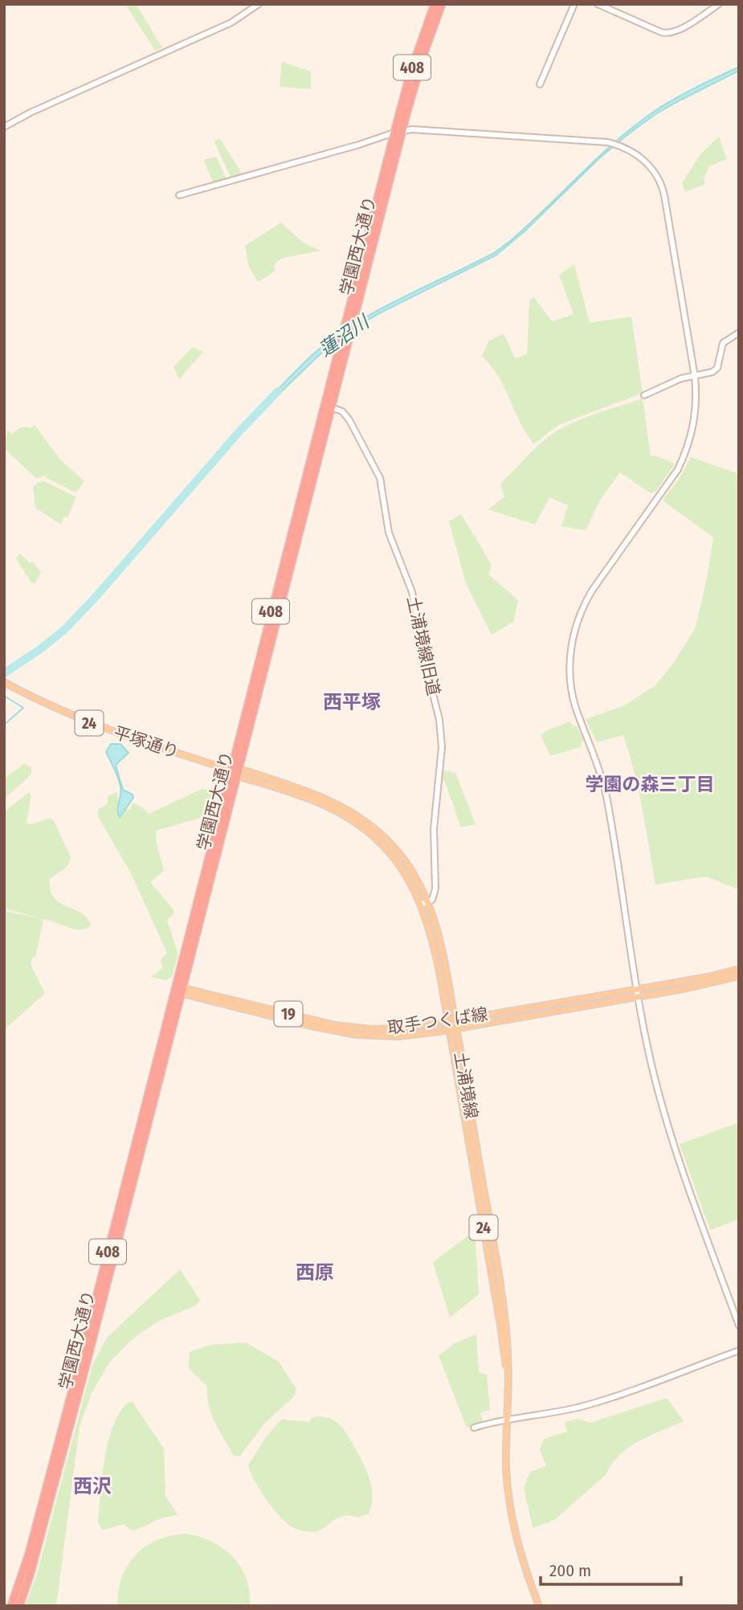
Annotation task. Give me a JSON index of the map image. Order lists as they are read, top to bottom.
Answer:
{
  "streets": {
    "highway": ["408", "学園西大通り"],
    "main road": [
      "24",
      "平塚通り",
      "19",
      "取手つくば線",
      "土浦境線"
    ],
    "street": ["土浦境線旧道"]
  },
  "crossings": [
    ["学園西大通り", "土浦境線旧道"],
    ["学園西大通り", "平塚通り"],
    ["学園西大通り", "取手つくば線"],
    ["学園西大通り", "土浦境線"],
    ["土浦境線旧道", "土浦境線"],
    ["24", "土浦境線"],
    ["平塚通り", "土浦境線"],
    ["取手つくば線", "土浦境線"]
  ],
  "districts": [
    "西平塚",
    "学園の森三丁目",
    "西原",
    "西沢"
  ],
  "water": ["蓮沼川"],
  "scale_bar": "200 m"
}
